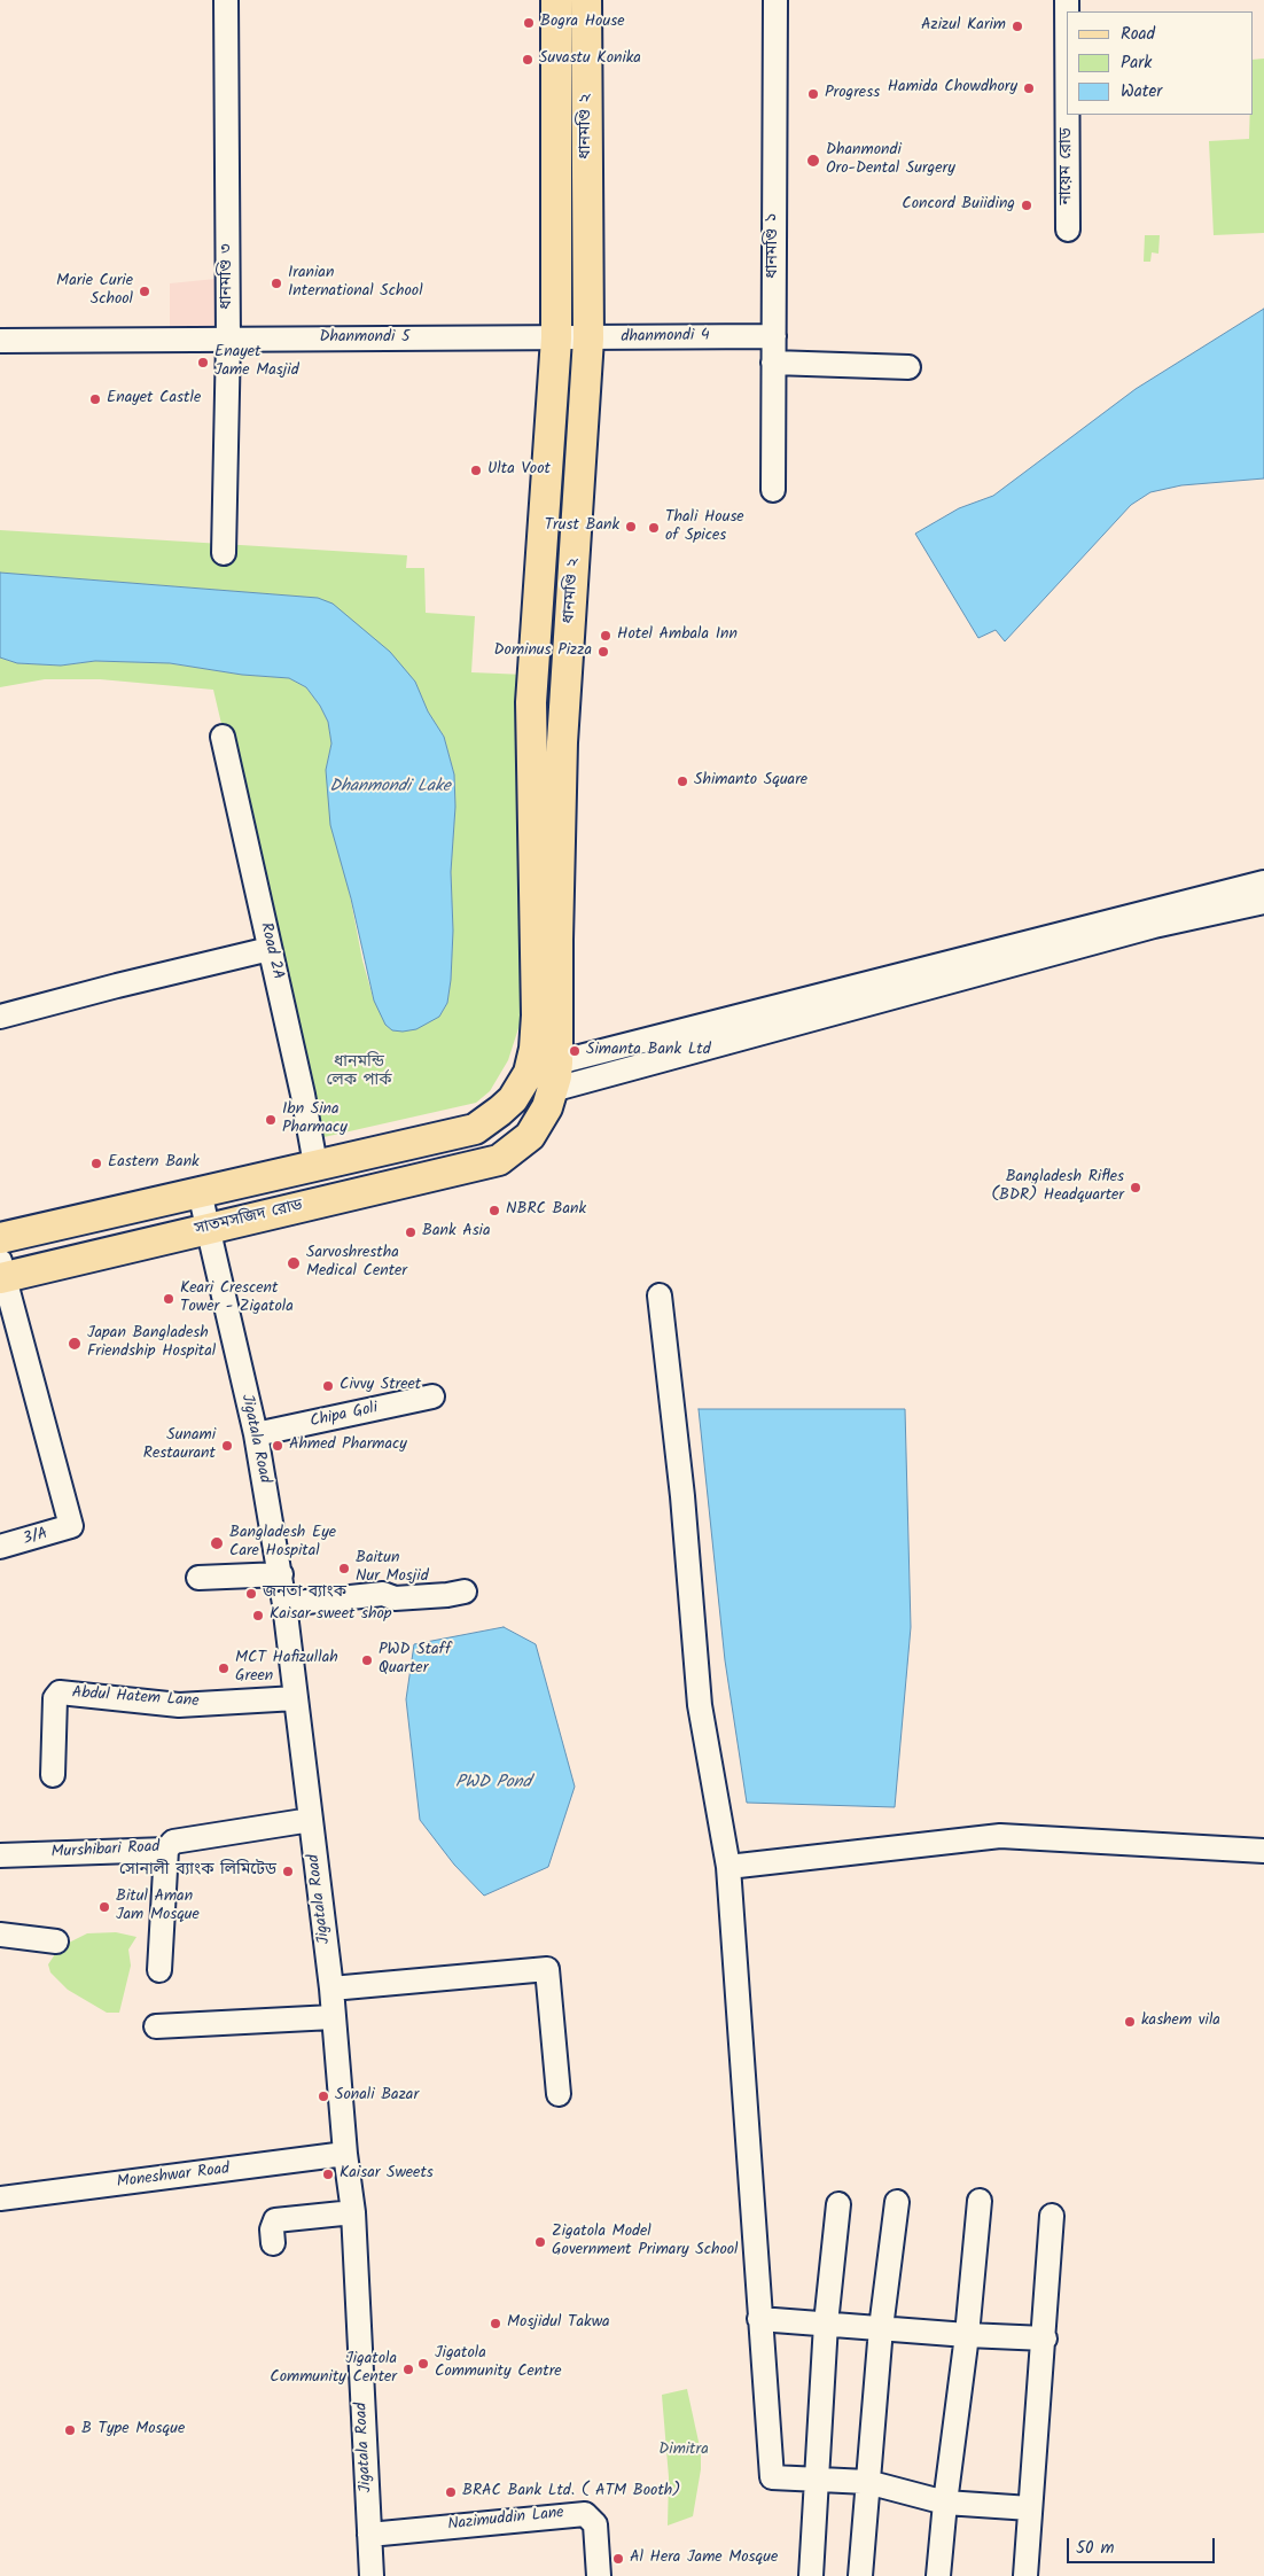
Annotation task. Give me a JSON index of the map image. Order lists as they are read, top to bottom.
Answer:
{
  "streets": {
    "main road": ["ধানমণ্ডি ২", "সাতমসজিদ রোড"],
    "street": [
      "নায়েম রোড",
      "ধানমণ্ডি ১",
      "ধানমণ্ডি ৩",
      "dhanmondi 4",
      "Dhanmondi 5",
      "Road 2A",
      "Chipa Goli",
      "Jigatala Road",
      "3/A",
      "Abdul Hatem Lane",
      "Murshibari Road",
      "Moneshwar Road",
      "Nazimuddin Lane"
    ]
  },
  "crossings": [
    ["ধানমণ্ডি ২", "dhanmondi 4"],
    ["ধানমণ্ডি ২", "Dhanmondi 5"],
    ["ধানমণ্ডি ২", "Road 2A"],
    ["ধানমণ্ডি ২", "সাতমসজিদ রোড"],
    ["ধানমণ্ডি ১", "dhanmondi 4"],
    ["ধানমণ্ডি ৩", "Dhanmondi 5"],
    ["dhanmondi 4", "Dhanmondi 5"],
    ["সাতমসজিদ রোড", "Jigatala Road"],
    ["সাতমসজিদ রোড", "3/A"],
    ["Chipa Goli", "Jigatala Road"],
    ["Jigatala Road", "Abdul Hatem Lane"],
    ["Jigatala Road", "Murshibari Road"],
    ["Jigatala Road", "Moneshwar Road"],
    ["Jigatala Road", "Nazimuddin Lane"]
  ],
  "water": ["Dhanmondi Lake", "PWD Pond"],
  "parks": ["ধানমন্ডি লেক পার্ক", "Dimitra"],
  "places": [
    "Bogra House",
    "Azizul Karim",
    "Suvastu Konika",
    "Hamida Chowdhory",
    "Progress",
    "Dhanmondi Oro-Dental Surgery",
    "Concord Buiiding",
    "Iranian International School",
    "Marie Curie School",
    "Enayet Jame Masjid",
    "Enayet Castle",
    "Ulta Voot",
    "Trust Bank",
    "Thali House of Spices",
    "Hotel Ambala Inn",
    "Dominus Pizza",
    "Shimanto Square",
    "Simanta Bank Ltd",
    "Ibn Sina Pharmacy",
    "Eastern Bank",
    "Bangladesh Rifles (BDR) Headquarter",
    "NBRC Bank",
    "Bank Asia",
    "Sarvoshrestha Medical Center",
    "Keari Crescent Tower - Zigatola",
    "Japan Bangladesh Friendship Hospital",
    "Civvy Street",
    "Sunami Restaurant",
    "Ahmed Pharmacy",
    "Bangladesh Eye Care Hospital",
    "Baitun Nur Mosjid",
    "জনতা ব্যাংক",
    "Kaisar sweet shop",
    "PWD Staff Quarter",
    "MCT Hafizullah Green",
    "সোনালী ব্যাংক লিমিটেড",
    "Bitul Aman Jam Mosque",
    "kashem vila",
    "Sonali Bazar",
    "Kaisar Sweets",
    "Zigatola Model Government Primary School",
    "Mosjidul Takwa",
    "Jigatola Community Centre",
    "Jigatola Community Center",
    "B Type Mosque",
    "BRAC Bank Ltd. ( ATM Booth)",
    "Al Hera Jame Mosque"
  ],
  "legend": ["Road", "Park", "Water"],
  "scale_bar": "50 m"
}
